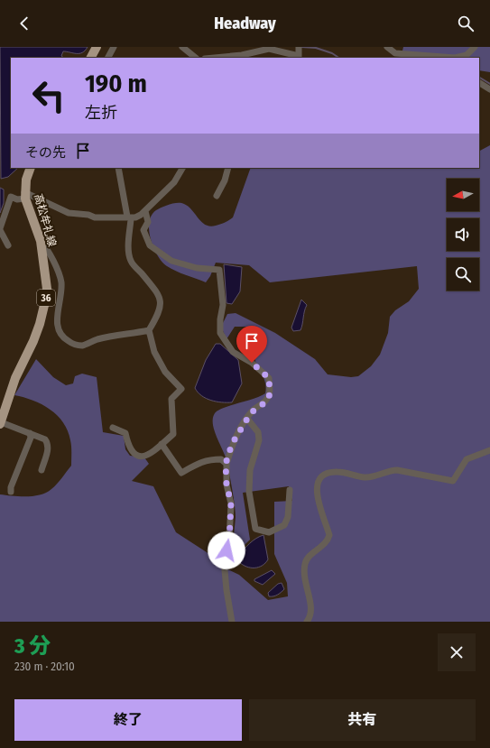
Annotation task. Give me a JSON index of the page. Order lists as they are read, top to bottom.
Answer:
{
  "streets": {
    "main road": ["高松牟礼線", "36"]
  },
  "north": "left",
  "page": {
    "header": "Headway",
    "turn": ["190 m", "左折"],
    "then": "その先",
    "heading": ["3 分", "230 m · 20:10"],
    "buttons": ["終了", "共有"]
  }
}
